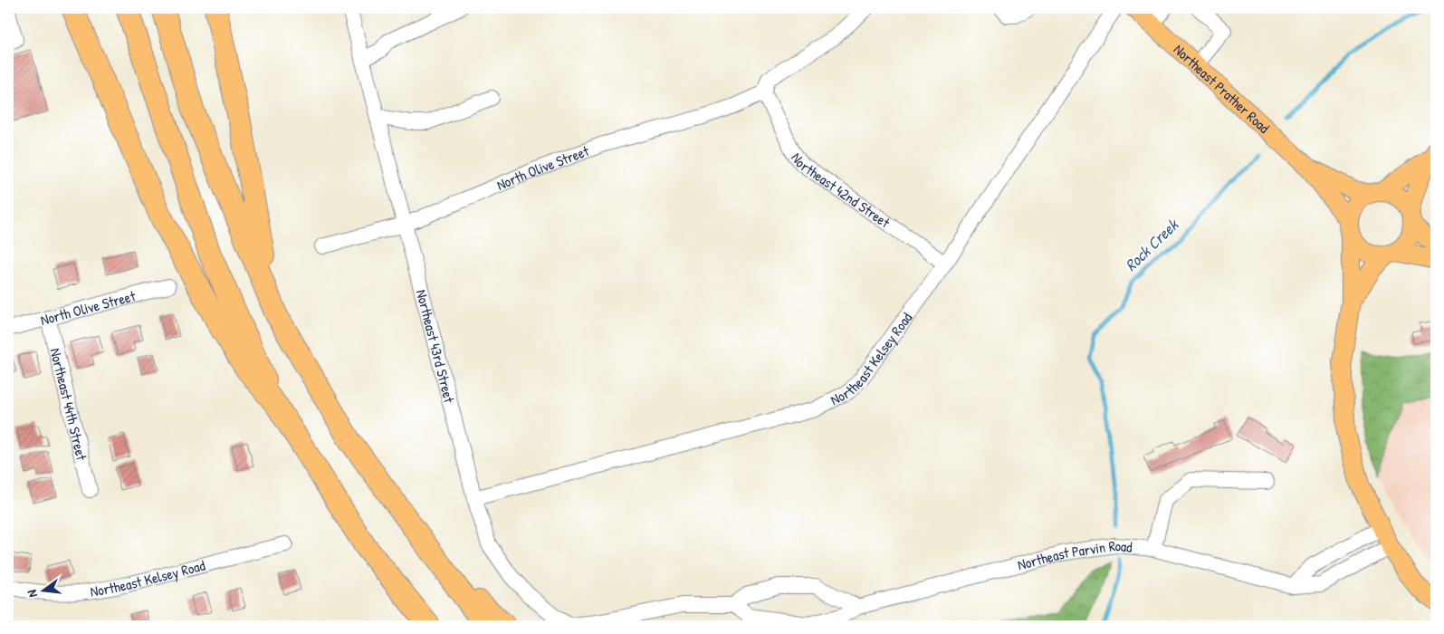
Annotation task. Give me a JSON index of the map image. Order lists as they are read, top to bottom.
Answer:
{
  "streets": {
    "main road": ["Northeast Prather Road"],
    "street": [
      "North Olive Street",
      "Northeast 42nd Street",
      "Northeast 43rd Street",
      "Northeast Kelsey Road",
      "Northeast 44th Street",
      "Northeast Parvin Road"
    ]
  },
  "crossings": [
    ["North Olive Street", "Northeast 42nd Street"],
    ["North Olive Street", "Northeast 43rd Street"],
    ["North Olive Street", "Northeast 44th Street"],
    ["Northeast 42nd Street", "Northeast Kelsey Road"],
    ["Northeast 43rd Street", "Northeast Kelsey Road"],
    ["Northeast 43rd Street", "Northeast Parvin Road"]
  ],
  "water": ["Rock Creek"],
  "north": "left"
}
